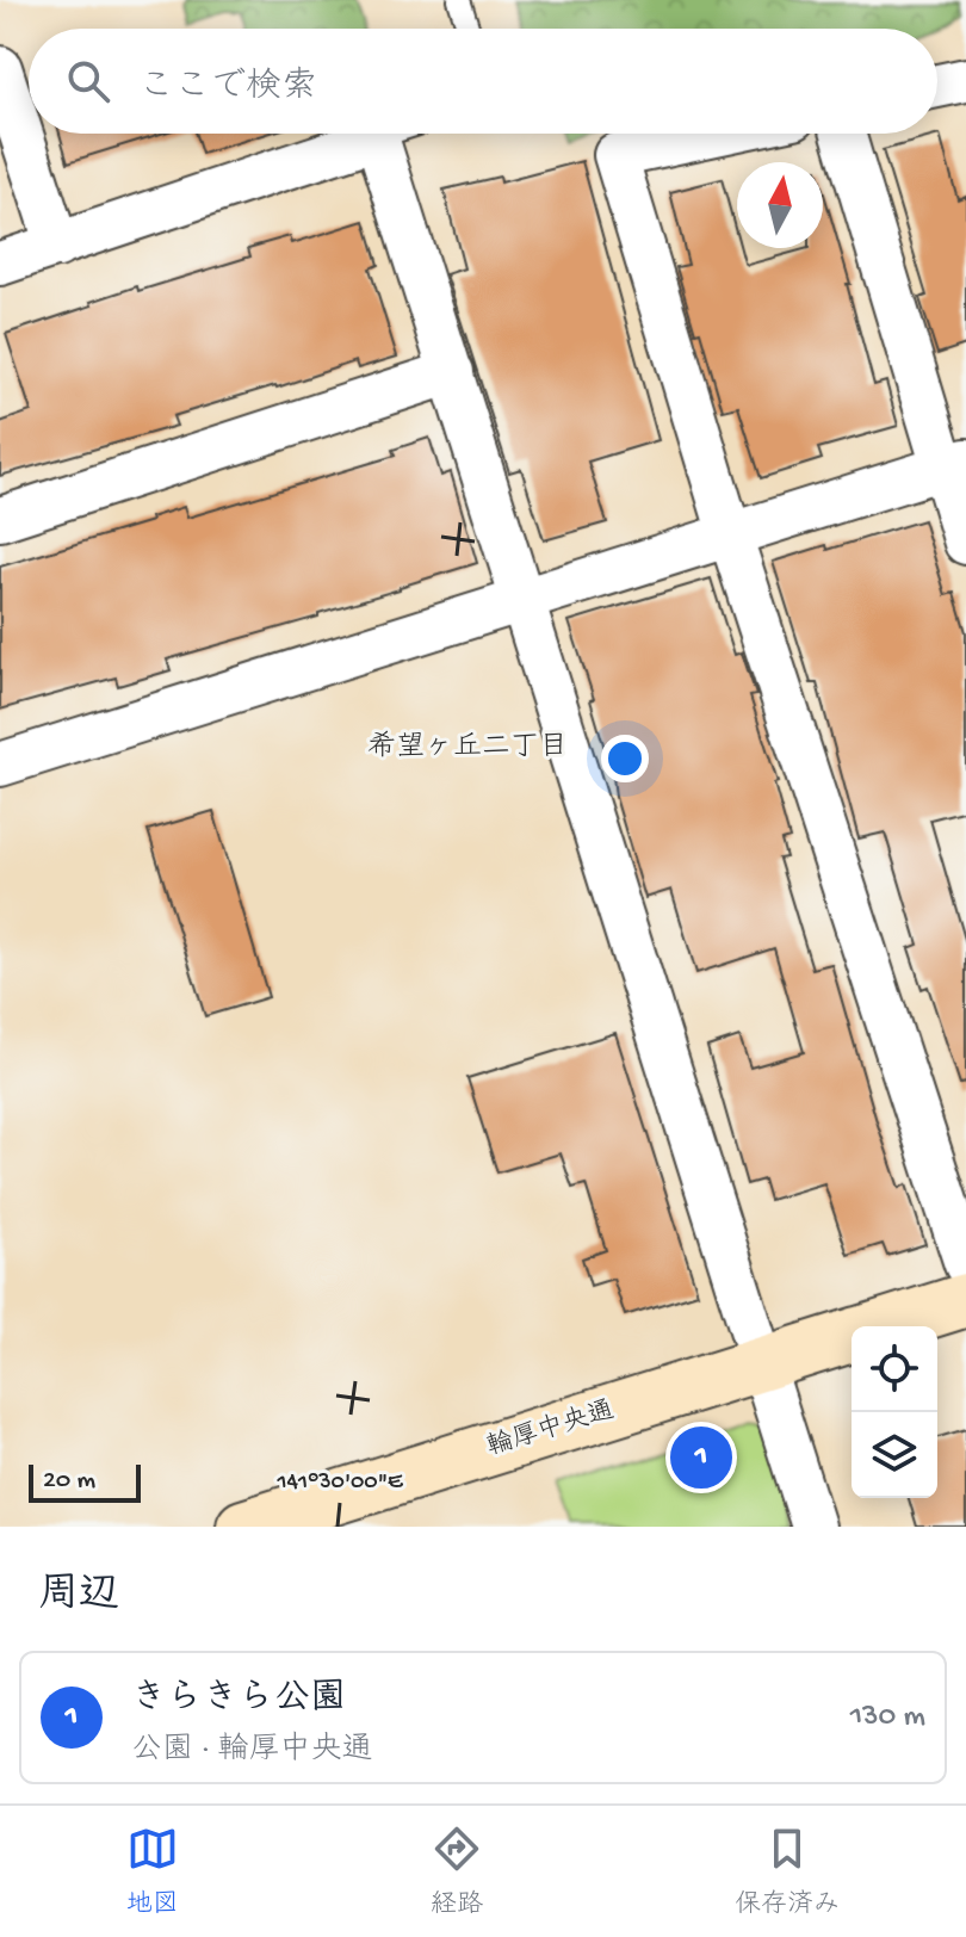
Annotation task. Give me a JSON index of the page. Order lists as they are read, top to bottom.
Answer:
{
  "streets": {
    "street": ["輪厚中央通"]
  },
  "districts": ["希望ヶ丘二丁目"],
  "scale_bar": "20 m",
  "north": "top",
  "page": {
    "search": "ここで検索",
    "pins": "1",
    "scale": "20 m",
    "heading": "周辺",
    "list": [
      {
        "mark": "1",
        "name": "きらきら公園",
        "note": "公園 · 輪厚中央通",
        "value": "130 m"
      }
    ],
    "nav": ["地図", "経路", "保存済み"]
  },
  "coordinates": ["141°30'00\"E"]
}
